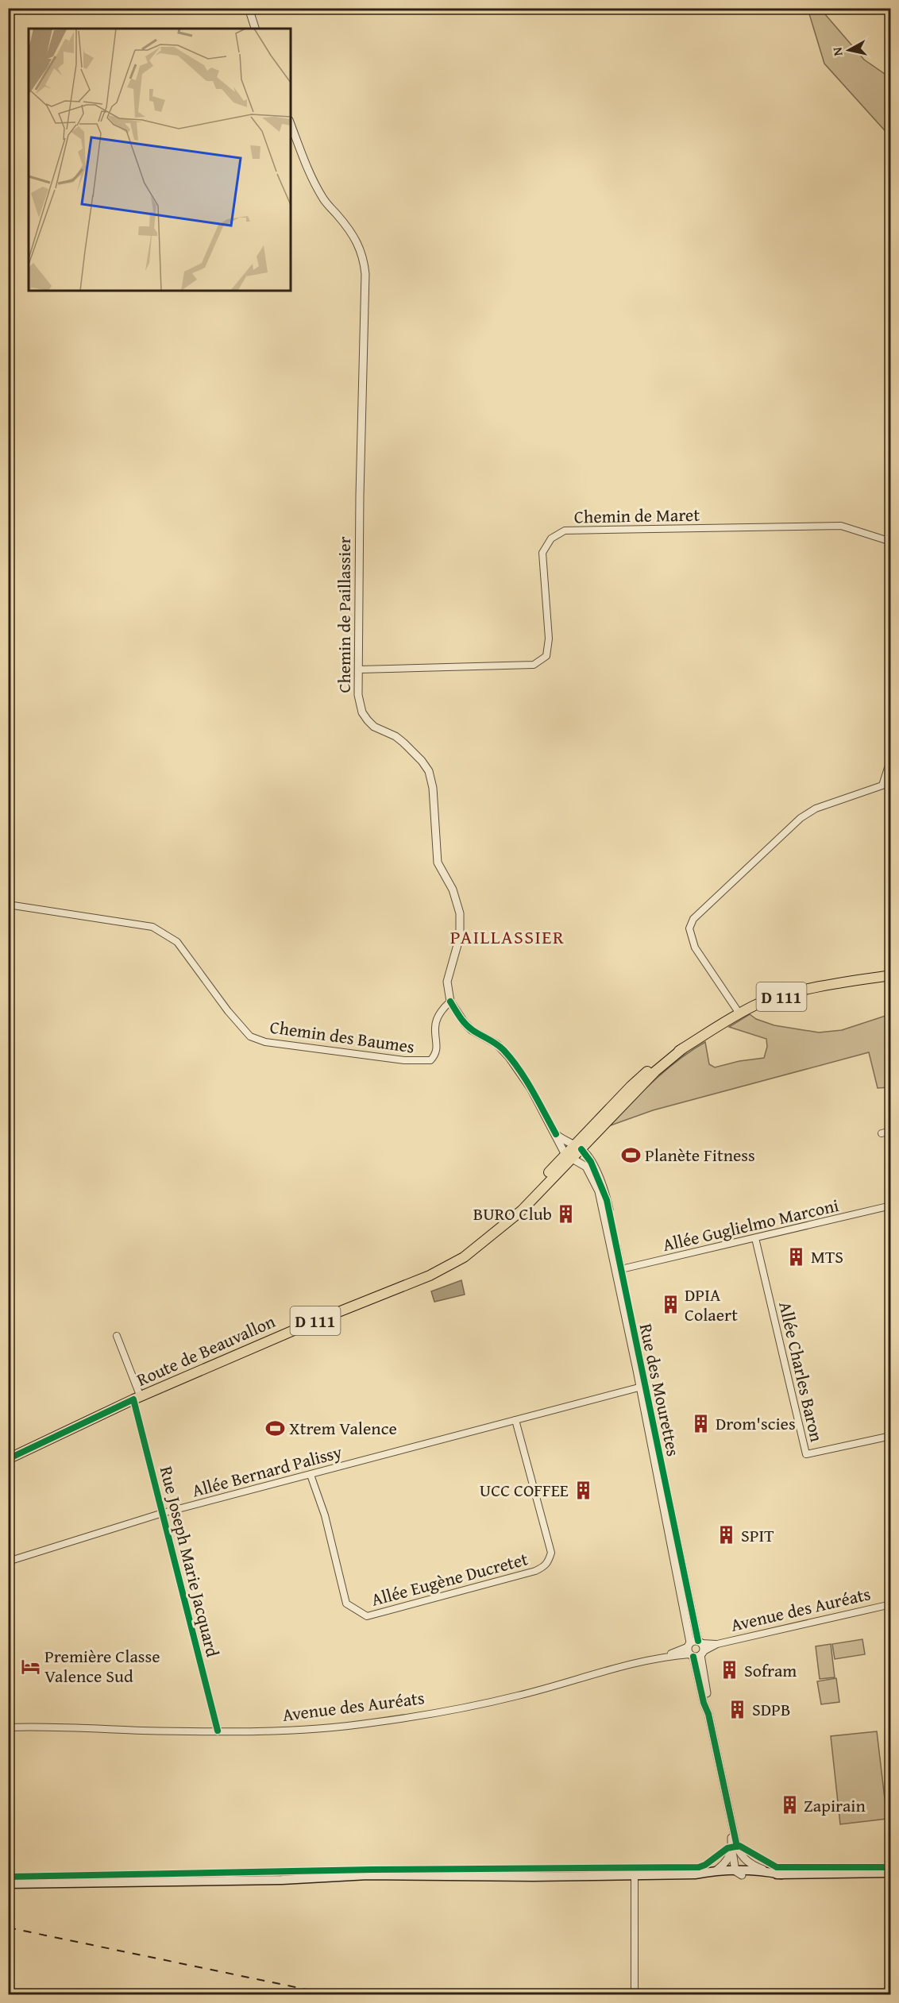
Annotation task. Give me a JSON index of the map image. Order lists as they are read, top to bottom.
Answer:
{
  "streets": {
    "main road": ["D 111", "Route de Beauvallon"],
    "street": [
      "Chemin de Maret",
      "Chemin de Paillassier",
      "Chemin des Baumes",
      "Allée Guglielmo Marconi",
      "Allée Charles Baron",
      "Rue des Mourettes",
      "Allée Bernard Palissy",
      "Rue Joseph Marie Jacquard",
      "Allée Eugène Ducretet",
      "Avenue des Auréats"
    ]
  },
  "crossings": [
    ["Chemin de Maret", "Chemin de Paillassier"],
    ["Chemin de Paillassier", "Chemin des Baumes"],
    ["Chemin de Paillassier", "Route de Beauvallon"],
    ["Chemin de Paillassier", "Rue des Mourettes"],
    ["Allée Guglielmo Marconi", "Allée Charles Baron"],
    ["Allée Guglielmo Marconi", "Rue des Mourettes"],
    ["Route de Beauvallon", "Rue des Mourettes"],
    ["Route de Beauvallon", "Rue Joseph Marie Jacquard"],
    ["Rue des Mourettes", "Allée Bernard Palissy"],
    ["Rue des Mourettes", "Avenue des Auréats"],
    ["Allée Bernard Palissy", "Rue Joseph Marie Jacquard"],
    ["Allée Bernard Palissy", "Allée Eugène Ducretet"],
    ["Rue Joseph Marie Jacquard", "Avenue des Auréats"]
  ],
  "districts": ["PAILLASSIER"],
  "places": {
    "sports": ["Planète Fitness", "Xtrem Valence"],
    "building": [
      "BURO Club",
      "MTS",
      "DPIA Colaert",
      "Drom'scies",
      "UCC COFFEE",
      "SPIT",
      "Sofram",
      "SDPB",
      "Zapirain"
    ],
    "hotel": ["Première Classe Valence Sud"]
  },
  "north": "left"
}
